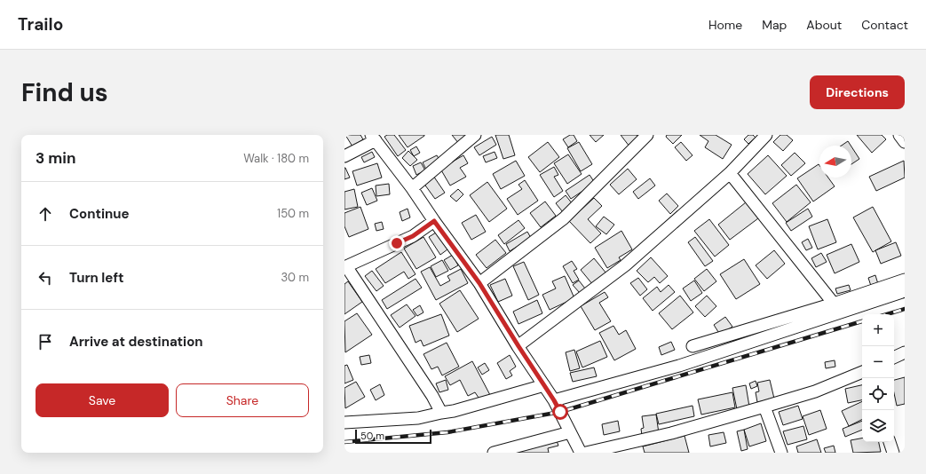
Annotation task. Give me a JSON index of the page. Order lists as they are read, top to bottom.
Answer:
{
  "scale_bar": "50 m",
  "north": "left",
  "page": {
    "header": "Trailo",
    "nav": [
      "Home",
      "Map",
      "About",
      "Contact"
    ],
    "buttons": [
      "Directions",
      ["Save", "Share"]
    ],
    "title": "Find us",
    "heading": ["3 min", "Walk · 180 m"],
    "list": [
      ["Continue", "150 m"],
      ["Turn left", "30 m"],
      "Arrive at destination"
    ],
    "map_buttons": ["+", "−"],
    "scale": "50 m"
  }
}
